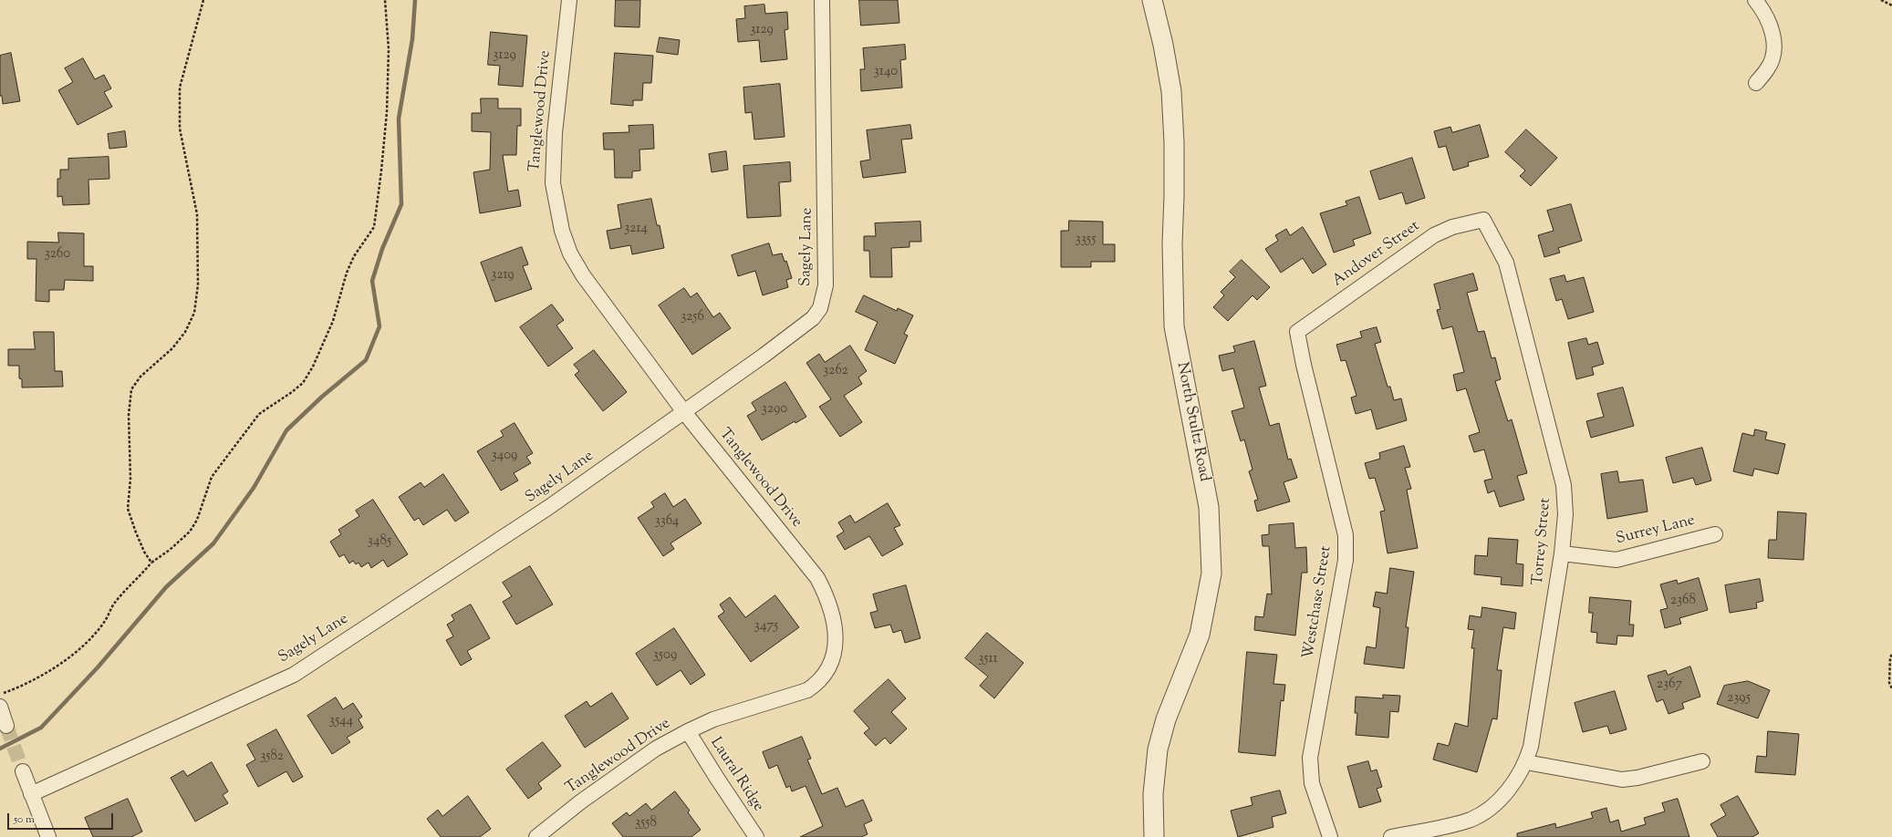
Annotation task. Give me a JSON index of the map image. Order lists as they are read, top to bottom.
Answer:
{
  "streets": {
    "street": [
      "Tanglewood Drive",
      "Sagely Lane",
      "Andover Street",
      "North Stultz Road",
      "Surrey Lane",
      "Torrey Street",
      "Westchase Street",
      "Laural Ridge"
    ]
  },
  "crossings": [
    ["Tanglewood Drive", "Sagely Lane"],
    ["Tanglewood Drive", "Laural Ridge"],
    ["Andover Street", "Torrey Street"],
    ["Andover Street", "Westchase Street"],
    ["Surrey Lane", "Torrey Street"]
  ],
  "house_numbers": [
    "3129",
    "3129",
    "3140",
    "3214",
    "3355",
    "3260",
    "3219",
    "3256",
    "3262",
    "3290",
    "3409",
    "3364",
    "3485",
    "2368",
    "3475",
    "3509",
    "3511",
    "2367",
    "2395",
    "3544",
    "3582",
    "3558"
  ],
  "scale_bar": "50 m"
}
